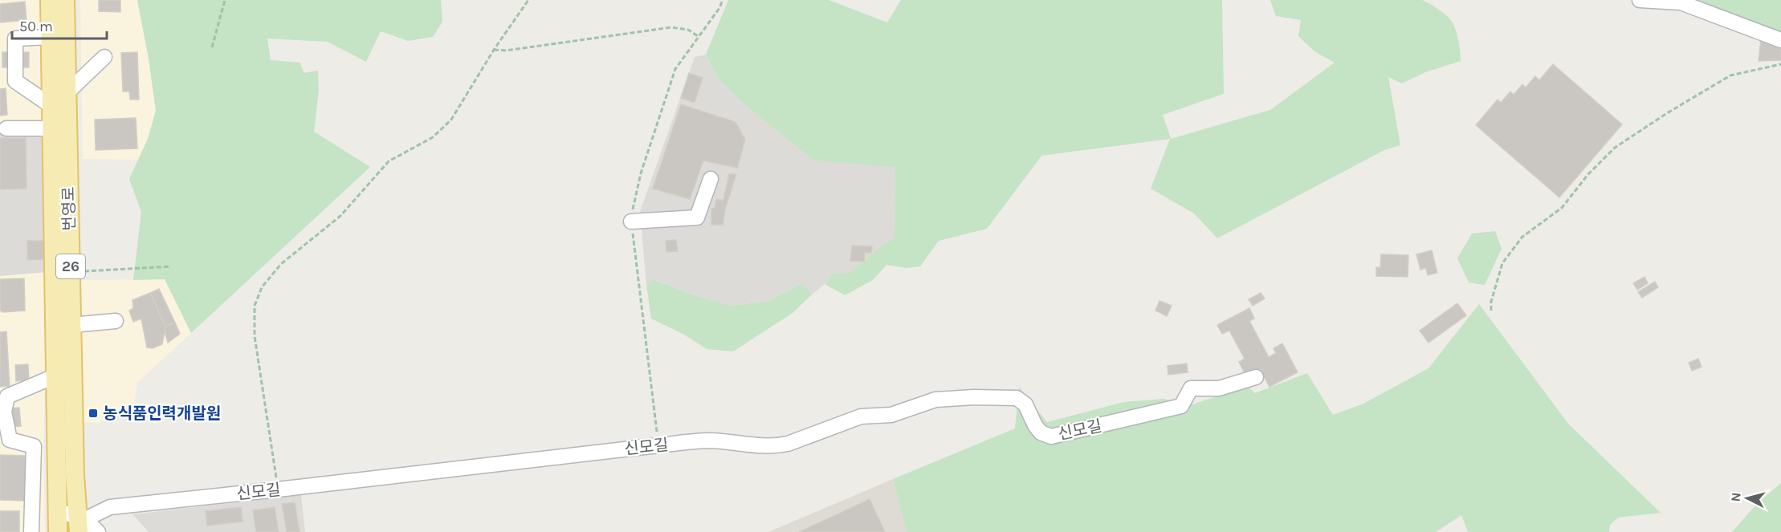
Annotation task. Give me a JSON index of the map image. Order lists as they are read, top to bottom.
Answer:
{
  "streets": {
    "main road": ["번영로", "26"],
    "street": ["신모길"]
  },
  "crossings": [
    ["번영로", "신모길"]
  ],
  "places": {
    "transit": ["농식품인력개발원"]
  },
  "scale_bar": "50 m",
  "north": "left"
}
